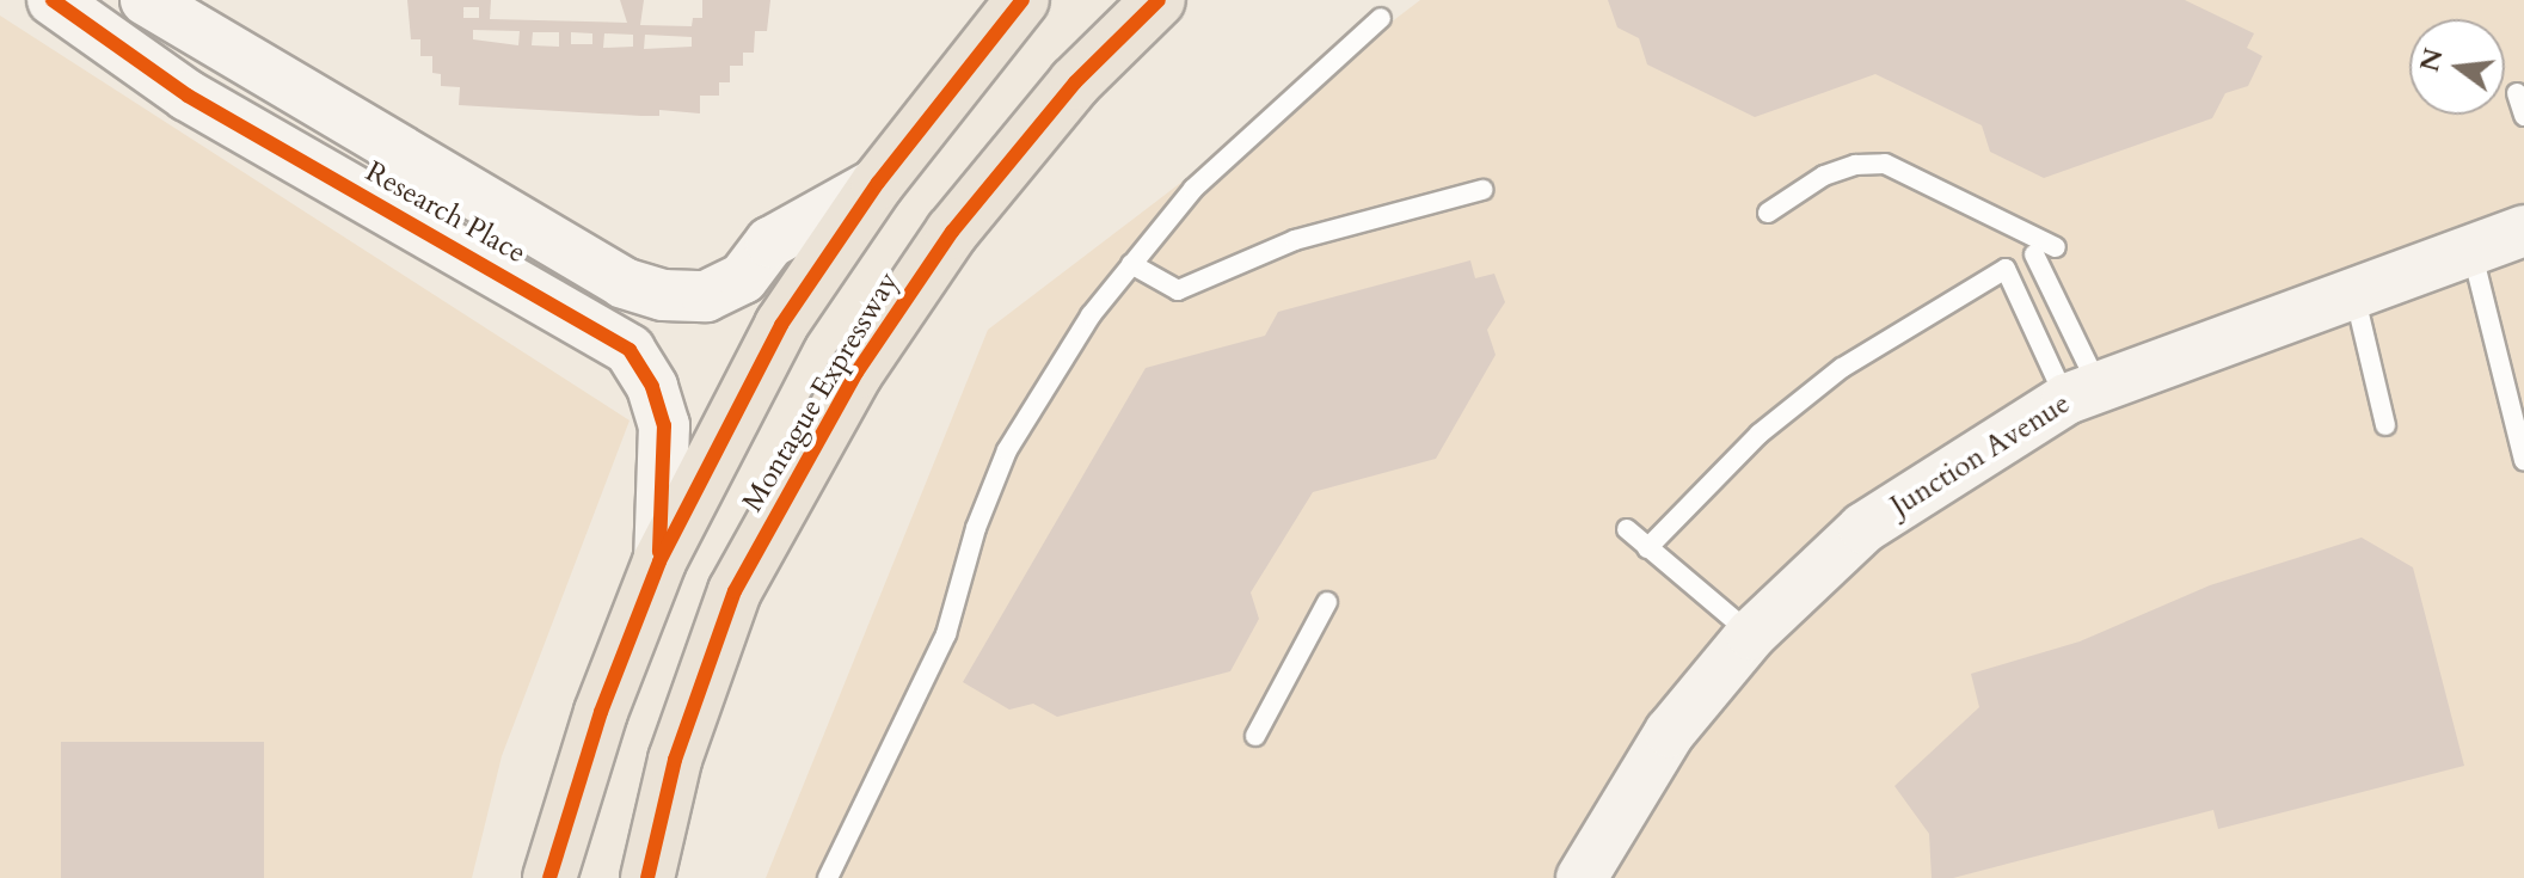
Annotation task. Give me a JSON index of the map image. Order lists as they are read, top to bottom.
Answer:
{
  "streets": {
    "highway": ["Montague Expressway"],
    "street": ["Research Place", "Junction Avenue"]
  },
  "crossings": [
    ["Research Place", "Montague Expressway"]
  ],
  "north": "left"
}
